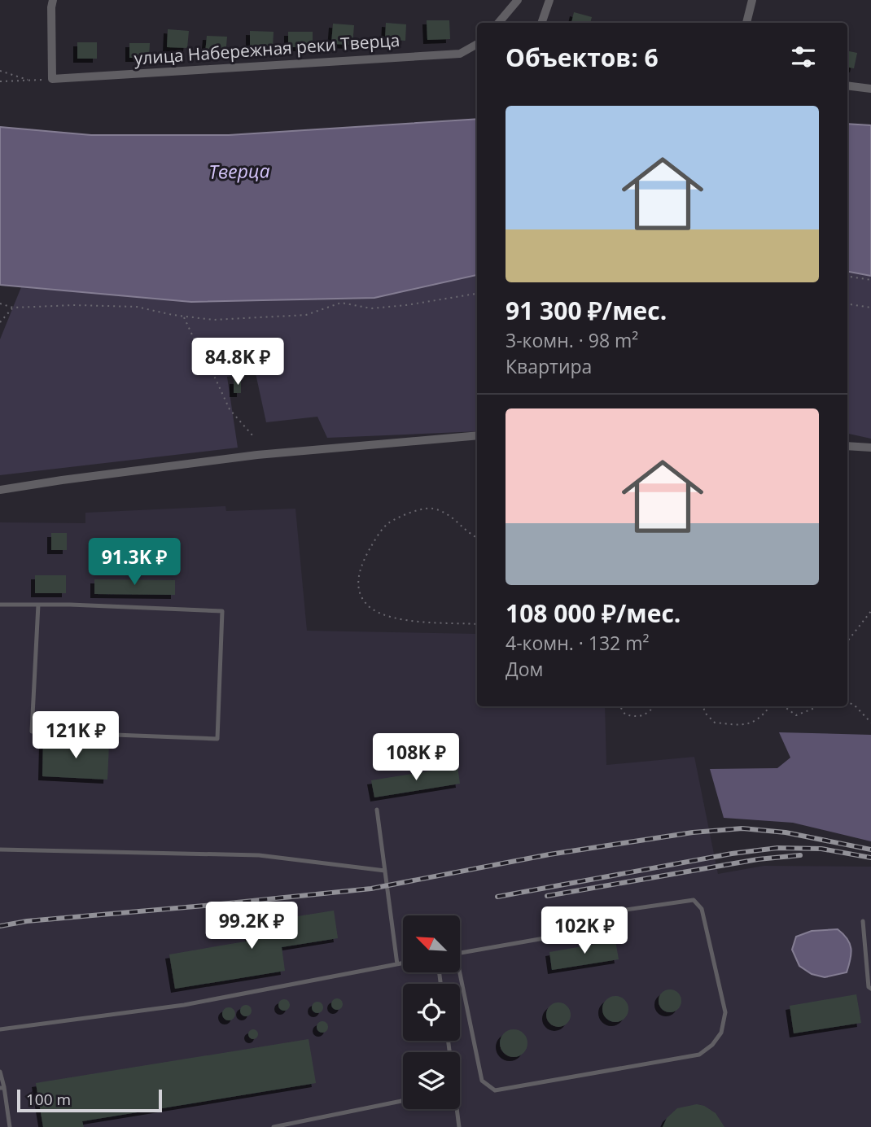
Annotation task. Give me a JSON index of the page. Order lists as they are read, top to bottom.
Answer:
{
  "streets": {
    "street": ["улица Набережная реки Тверца"]
  },
  "water": ["Тверца"],
  "scale_bar": "100 m",
  "north": "top left",
  "page": {
    "heading": "Объектов: 6",
    "list": [
      {
        "name": "91 300 ₽/мес.",
        "note": "3-комн. · 98 m² · Квартира"
      },
      {
        "name": "108 000 ₽/мес.",
        "note": "4-комн. · 132 m² · Дом"
      }
    ],
    "price": [
      "84.8K ₽",
      "91.3K ₽",
      "121K ₽",
      "108K ₽",
      "99.2K ₽",
      "102K ₽"
    ],
    "scale": "100 m"
  }
}
